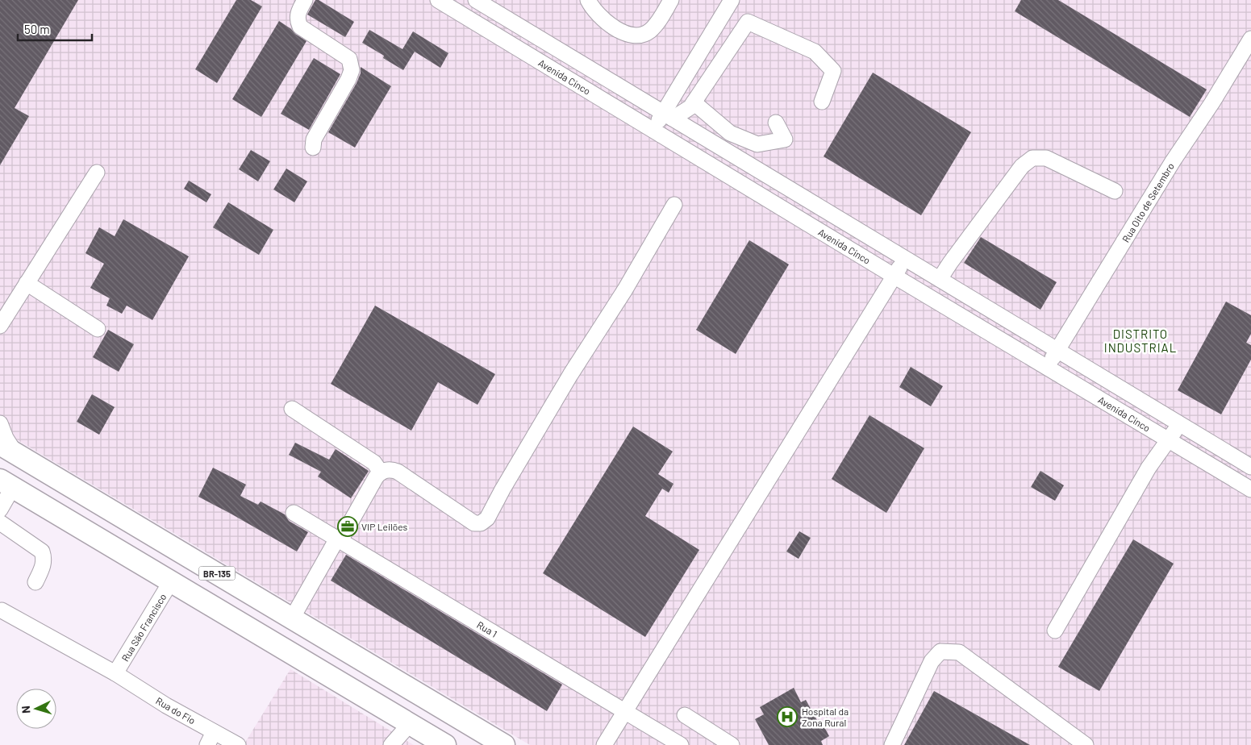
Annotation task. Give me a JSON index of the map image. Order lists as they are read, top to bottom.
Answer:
{
  "streets": {
    "highway": ["BR-135"],
    "street": [
      "Avenida Cinco",
      "Rua Oito de Setembro",
      "Rua São Francisco",
      "Rua 1",
      "Rua do Fio"
    ]
  },
  "crossings": [
    ["Avenida Cinco", "Rua Oito de Setembro"],
    ["Rua São Francisco", "Rua do Fio"]
  ],
  "districts": ["DISTRITO INDUSTRIAL"],
  "places": {
    "office": ["VIP Leilões"],
    "hospital": ["Hospital da Zona Rural"]
  },
  "scale_bar": "50 m",
  "north": "left"
}
